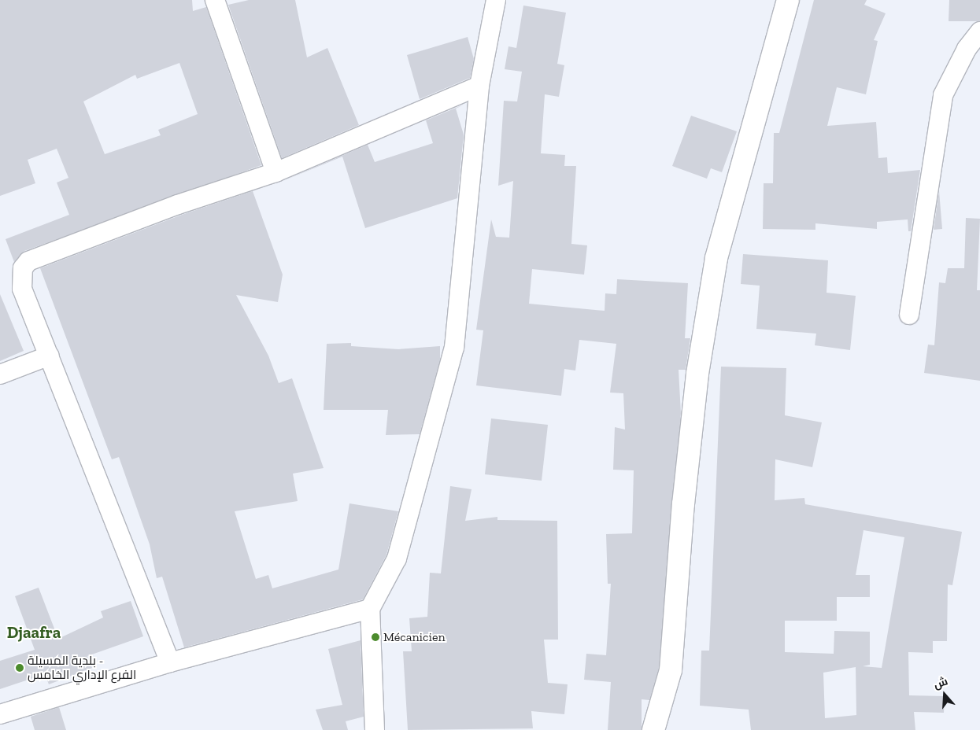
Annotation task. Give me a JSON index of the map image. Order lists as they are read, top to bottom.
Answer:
{
  "districts": ["Djaafra"],
  "places": ["Mécanicien", "بلدية المسيلة - الفرع الإداري الخامس"],
  "north": "top"
}
